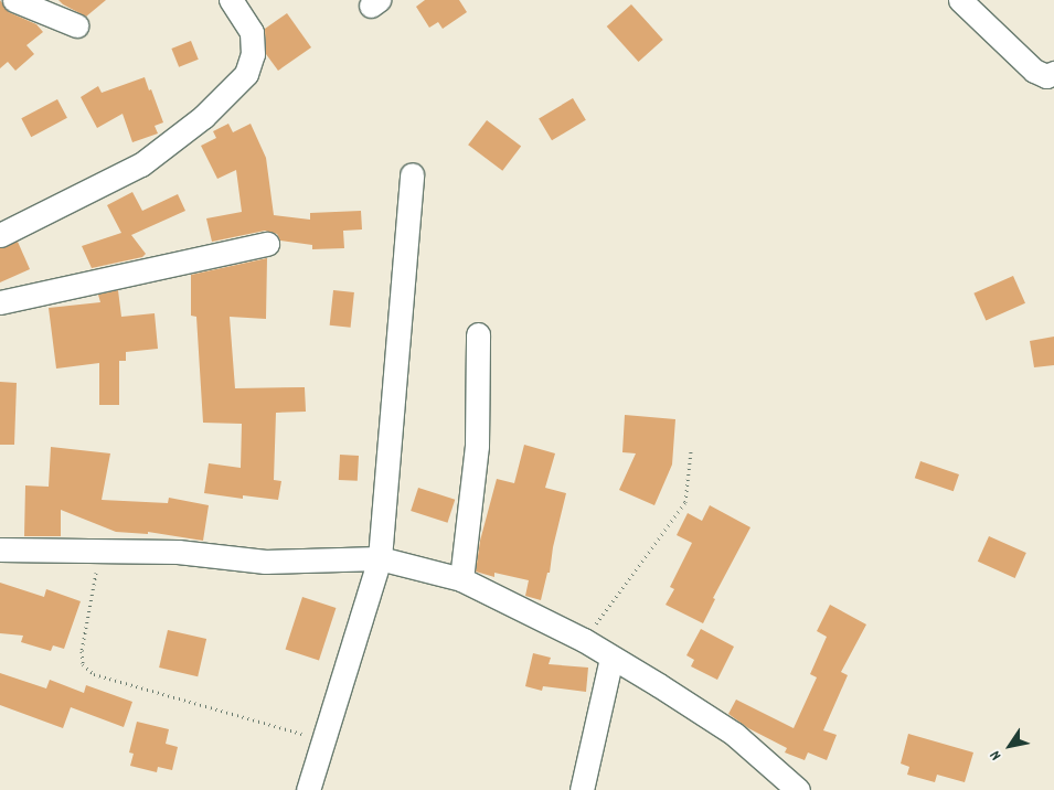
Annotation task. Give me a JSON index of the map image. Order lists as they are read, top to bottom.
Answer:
{
  "north": "bottom left"
}
